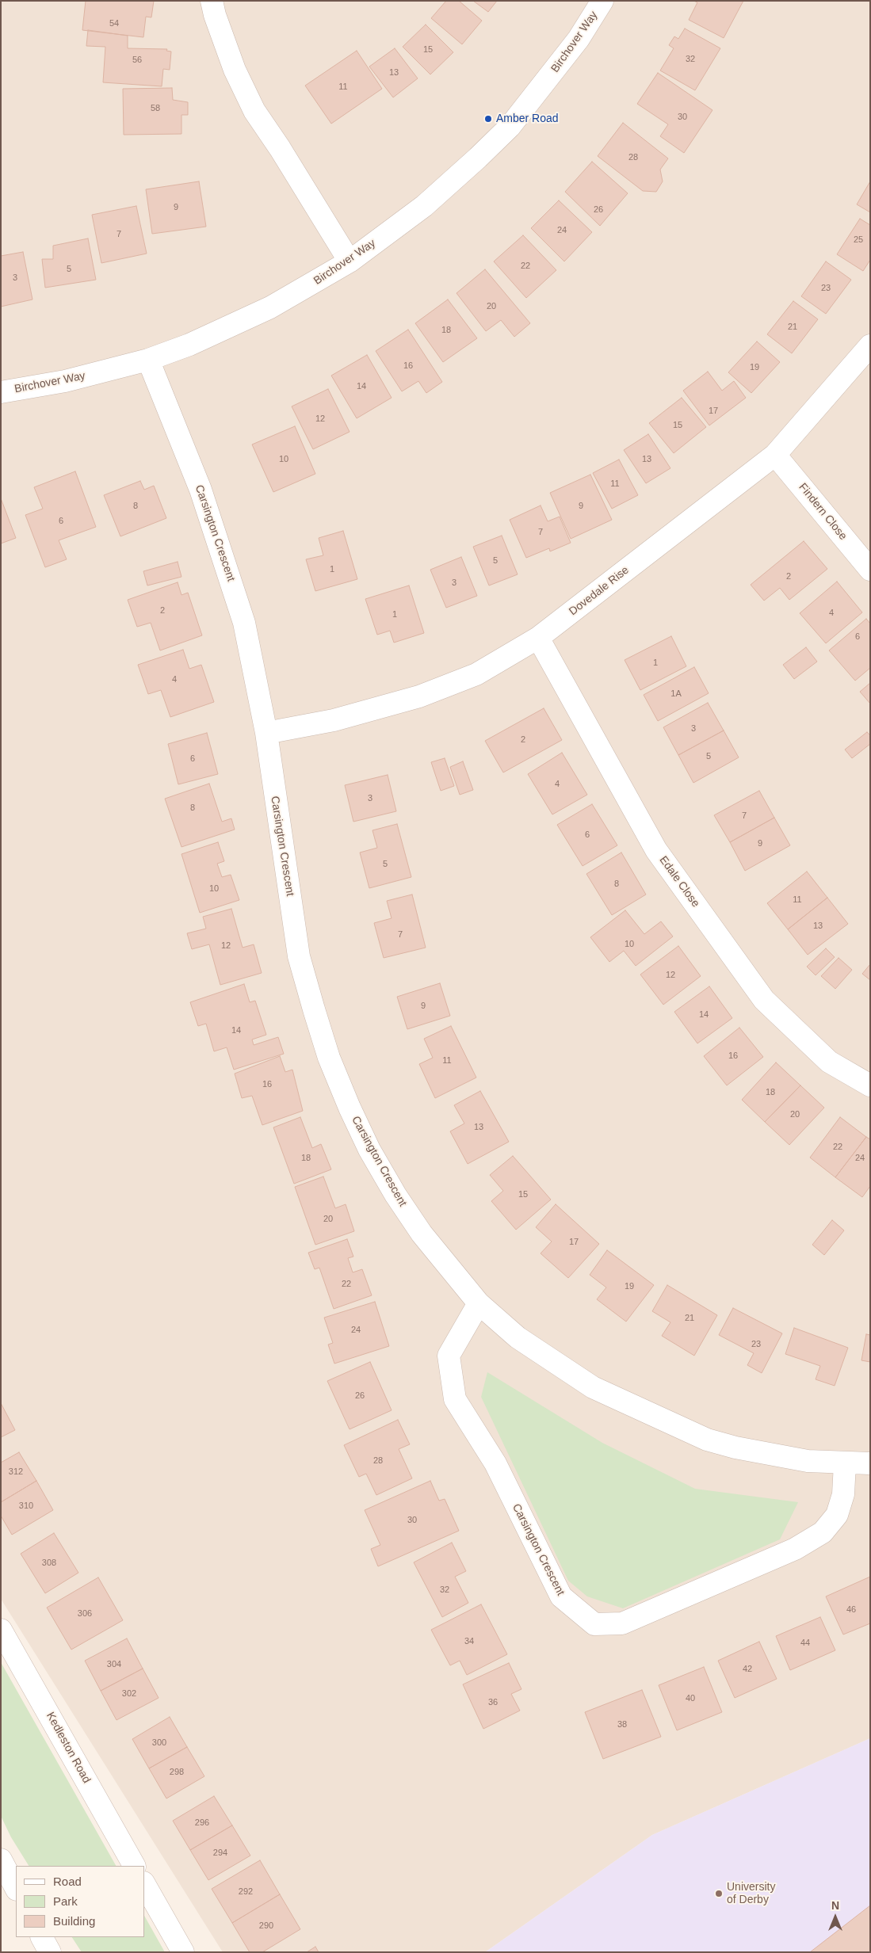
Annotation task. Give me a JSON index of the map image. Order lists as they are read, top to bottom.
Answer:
{
  "streets": {
    "street": [
      "Birchover Way",
      "Findern Close",
      "Carsington Crescent",
      "Dovedale Rise",
      "Edale Close",
      "Kedleston Road"
    ]
  },
  "crossings": [
    ["Birchover Way", "Carsington Crescent"],
    ["Findern Close", "Dovedale Rise"],
    ["Carsington Crescent", "Dovedale Rise"],
    ["Dovedale Rise", "Edale Close"]
  ],
  "places": ["Amber Road", "University of Derby"],
  "house_numbers": [
    "54",
    "15",
    "32",
    "56",
    "13",
    "11",
    "58",
    "30",
    "28",
    "9",
    "26",
    "24",
    "7",
    "25",
    "22",
    "5",
    "3",
    "23",
    "20",
    "21",
    "18",
    "16",
    "19",
    "14",
    "17",
    "12",
    "15",
    "10",
    "13",
    "11",
    "8",
    "9",
    "6",
    "7",
    "5",
    "1",
    "2",
    "3",
    "2",
    "4",
    "1",
    "6",
    "1",
    "4",
    "1A",
    "3",
    "2",
    "5",
    "6",
    "4",
    "3",
    "8",
    "7",
    "6",
    "9",
    "5",
    "8",
    "10",
    "11",
    "13",
    "7",
    "10",
    "12",
    "12",
    "9",
    "14",
    "14",
    "16",
    "11",
    "16",
    "18",
    "20",
    "13",
    "22",
    "18",
    "24",
    "15",
    "20",
    "17",
    "22",
    "19",
    "21",
    "24",
    "23",
    "26",
    "28",
    "312",
    "310",
    "30",
    "308",
    "32",
    "46",
    "306",
    "34",
    "44",
    "304",
    "42",
    "302",
    "40",
    "36",
    "38",
    "300",
    "298",
    "296",
    "294",
    "292",
    "290"
  ],
  "legend": ["Road", "Park", "Building"],
  "north": "top"
}
